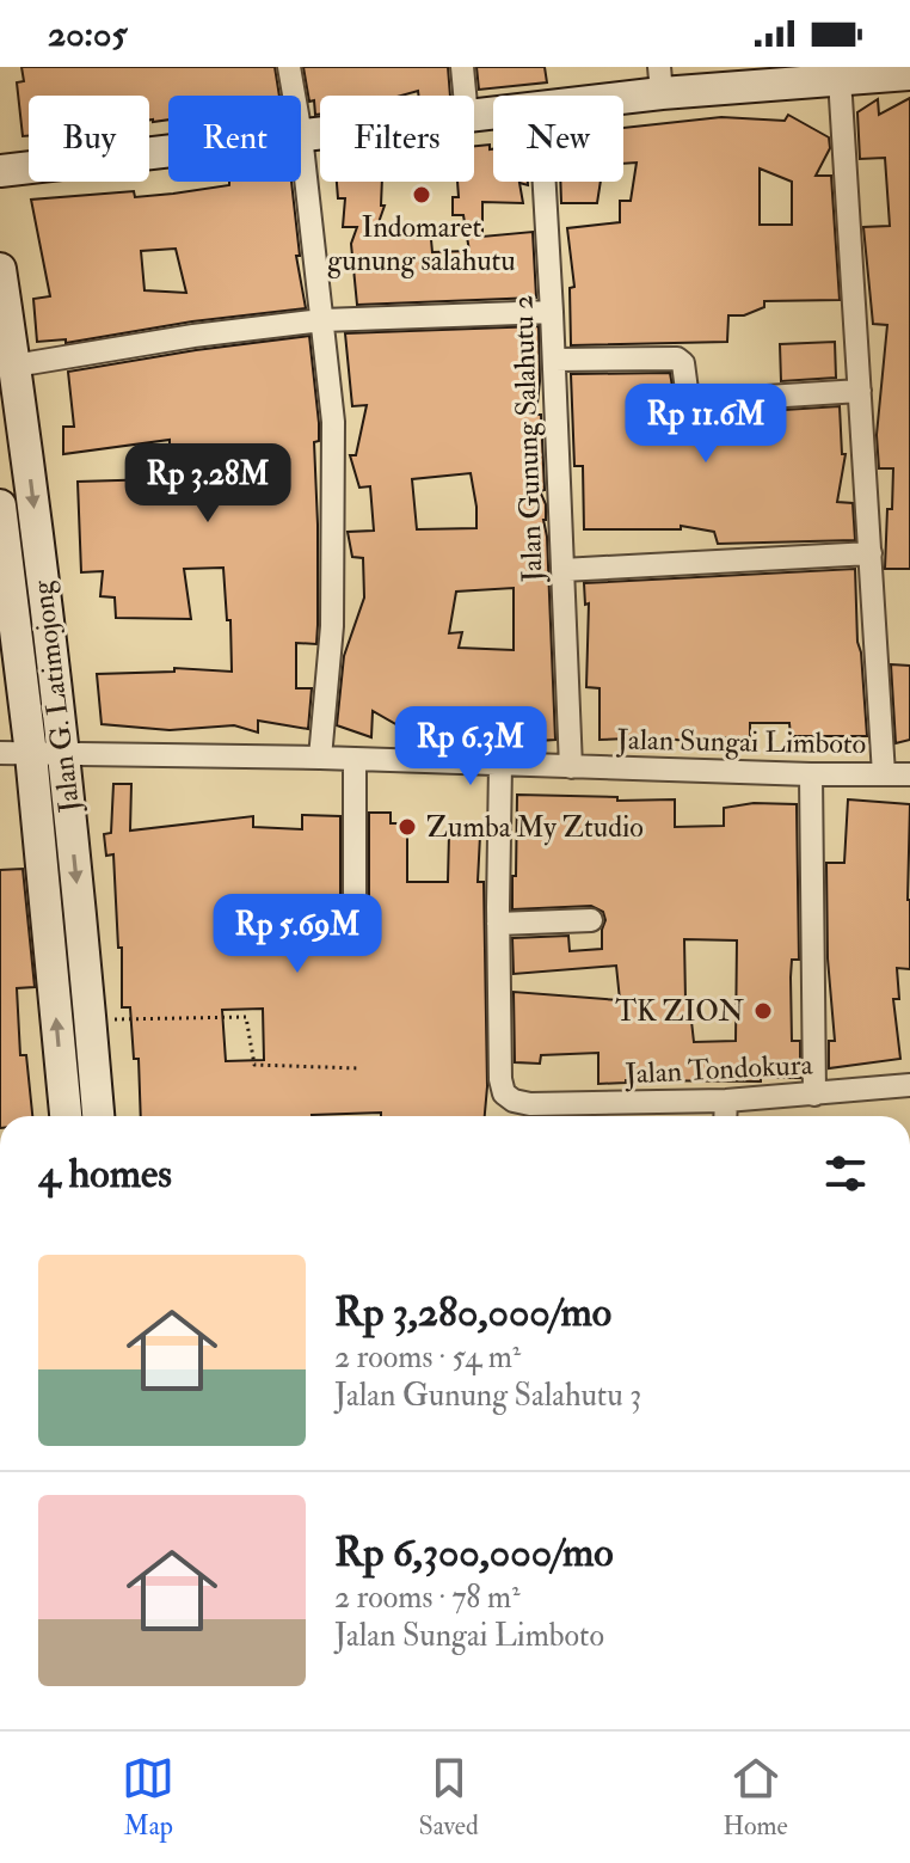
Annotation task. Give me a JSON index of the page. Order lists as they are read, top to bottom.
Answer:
{
  "streets": {
    "main road": ["Jalan G. Latimojong"],
    "street": ["Jalan Gunung Salahutu 2", "Jalan Sungai Limboto", "Jalan Tondokura"]
  },
  "crossings": [
    ["Jalan Gunung Salahutu 2", "Jalan Sungai Limboto"],
    ["Jalan G. Latimojong", "Jalan Sungai Limboto"]
  ],
  "places": ["Indomaret gunung salahutu", "Zumba My Ztudio", "TK ZION"],
  "page": {
    "status": "20:05",
    "chip": [
      "Buy",
      "Rent",
      "Filters",
      "New"
    ],
    "price": [
      "Rp 11.6M",
      "Rp 3.28M",
      "Rp 6.3M",
      "Rp 5.69M"
    ],
    "heading": "4 homes",
    "list": [
      {
        "name": "Rp 3,280,000/mo",
        "note": "2 rooms · 54 m² · Jalan Gunung Salahutu 3"
      },
      {
        "name": "Rp 6,300,000/mo",
        "note": "2 rooms · 78 m² · Jalan Sungai Limboto"
      }
    ],
    "tabs": ["Map", "Saved", "Home"]
  }
}
